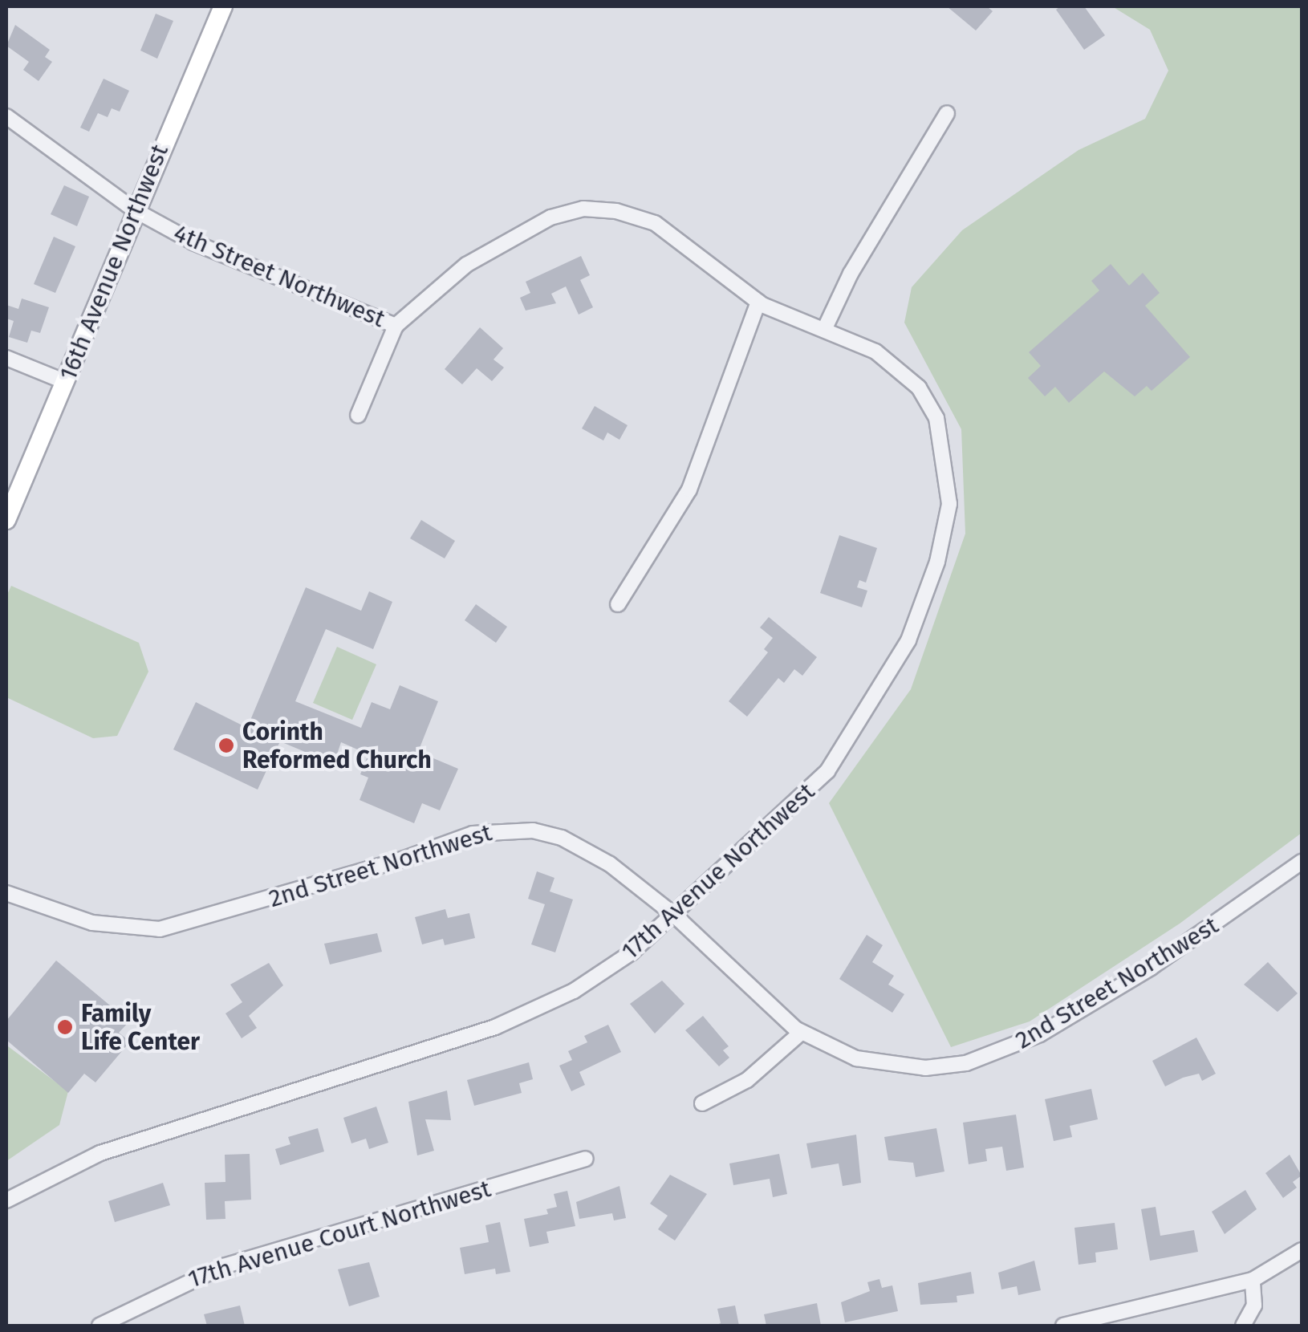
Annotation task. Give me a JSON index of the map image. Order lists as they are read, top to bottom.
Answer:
{
  "streets": {
    "main road": ["16th Avenue Northwest"],
    "street": [
      "4th Street Northwest",
      "2nd Street Northwest",
      "17th Avenue Northwest",
      "17th Avenue Court Northwest"
    ]
  },
  "crossings": [
    ["16th Avenue Northwest", "4th Street Northwest"],
    ["4th Street Northwest", "17th Avenue Northwest"],
    ["2nd Street Northwest", "17th Avenue Northwest"]
  ],
  "places": ["Corinth Reformed Church", "Family Life Center"]
}
